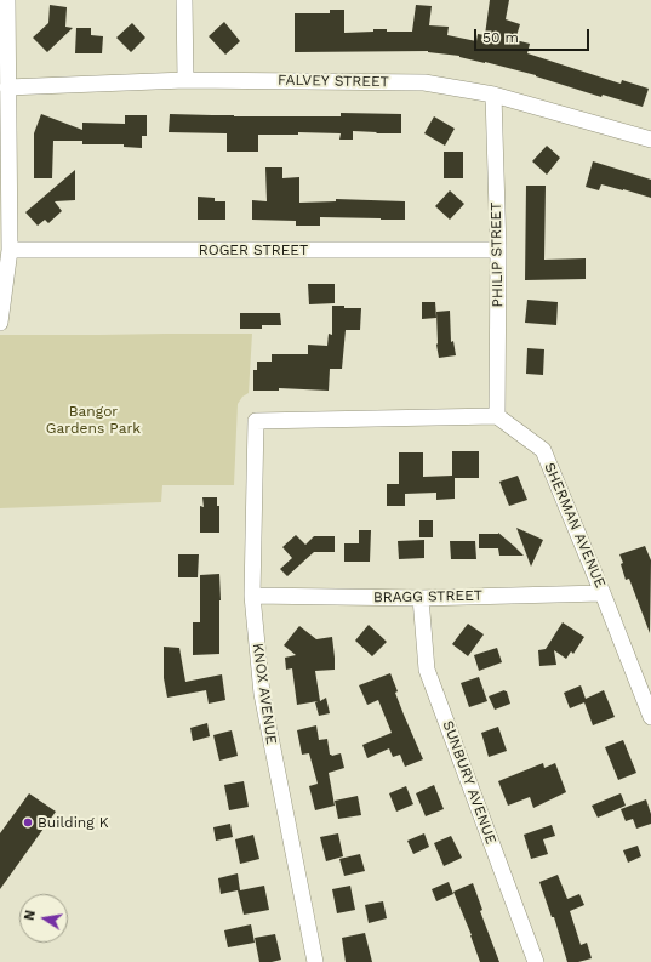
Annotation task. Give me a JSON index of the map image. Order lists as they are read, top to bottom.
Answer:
{
  "streets": {
    "street": [
      "FALVEY STREET",
      "ROGER STREET",
      "PHILIP STREET",
      "SHERMAN AVENUE",
      "BRAGG STREET",
      "KNOX AVENUE",
      "SUNBURY AVENUE"
    ]
  },
  "crossings": [
    ["FALVEY STREET", "PHILIP STREET"],
    ["ROGER STREET", "PHILIP STREET"],
    ["PHILIP STREET", "SHERMAN AVENUE"],
    ["PHILIP STREET", "KNOX AVENUE"],
    ["SHERMAN AVENUE", "BRAGG STREET"],
    ["SHERMAN AVENUE", "KNOX AVENUE"],
    ["BRAGG STREET", "KNOX AVENUE"],
    ["BRAGG STREET", "SUNBURY AVENUE"]
  ],
  "parks": ["Bangor Gardens Park"],
  "places": ["Building K"],
  "scale_bar": "50 m",
  "north": "left"
}
